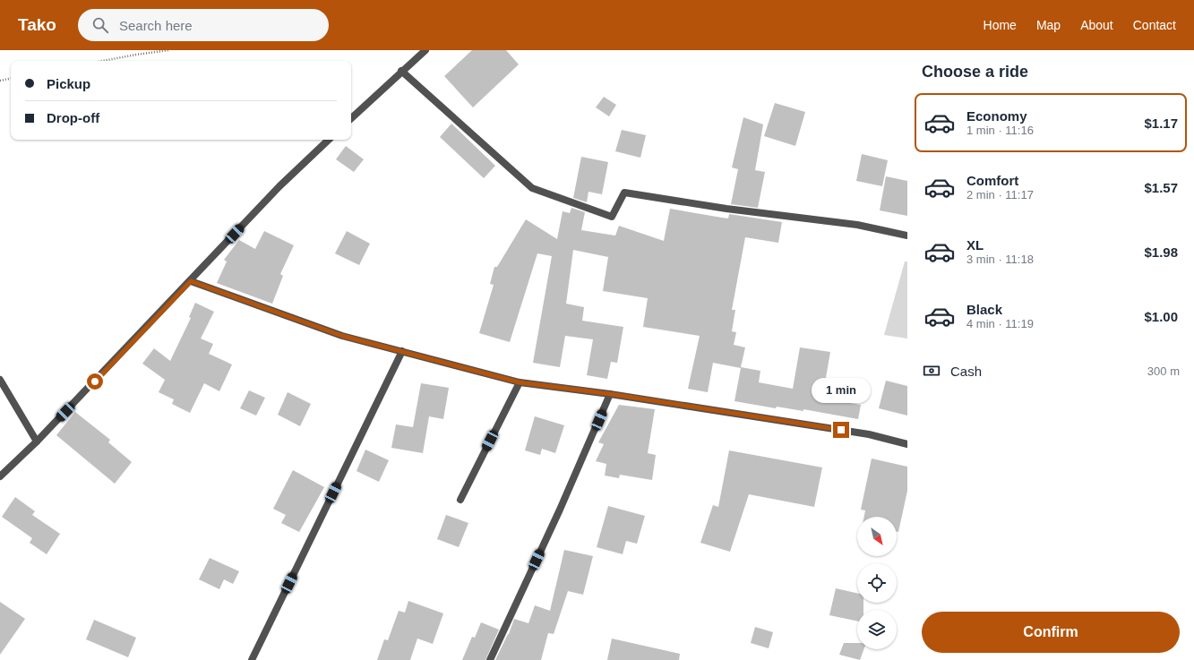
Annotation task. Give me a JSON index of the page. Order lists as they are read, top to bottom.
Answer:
{
  "north": "bottom right",
  "page": {
    "header": "Tako",
    "search": "Search here",
    "nav": [
      "Home",
      "Map",
      "About",
      "Contact"
    ],
    "heading": "Choose a ride",
    "banner": ["Pickup", "Drop-off"],
    "list": [
      {
        "name": "Economy",
        "note": "1 min · 11:16",
        "value": "$1.17"
      },
      {
        "name": "Comfort",
        "note": "2 min · 11:17",
        "value": "$1.57"
      },
      {
        "name": "XL",
        "note": "3 min · 11:18",
        "value": "$1.98"
      },
      {
        "name": "Black",
        "note": "4 min · 11:19",
        "value": "$1.00"
      }
    ],
    "pay": ["Cash", "300 m"],
    "bubble": "1 min",
    "buttons": "Confirm"
  }
}
